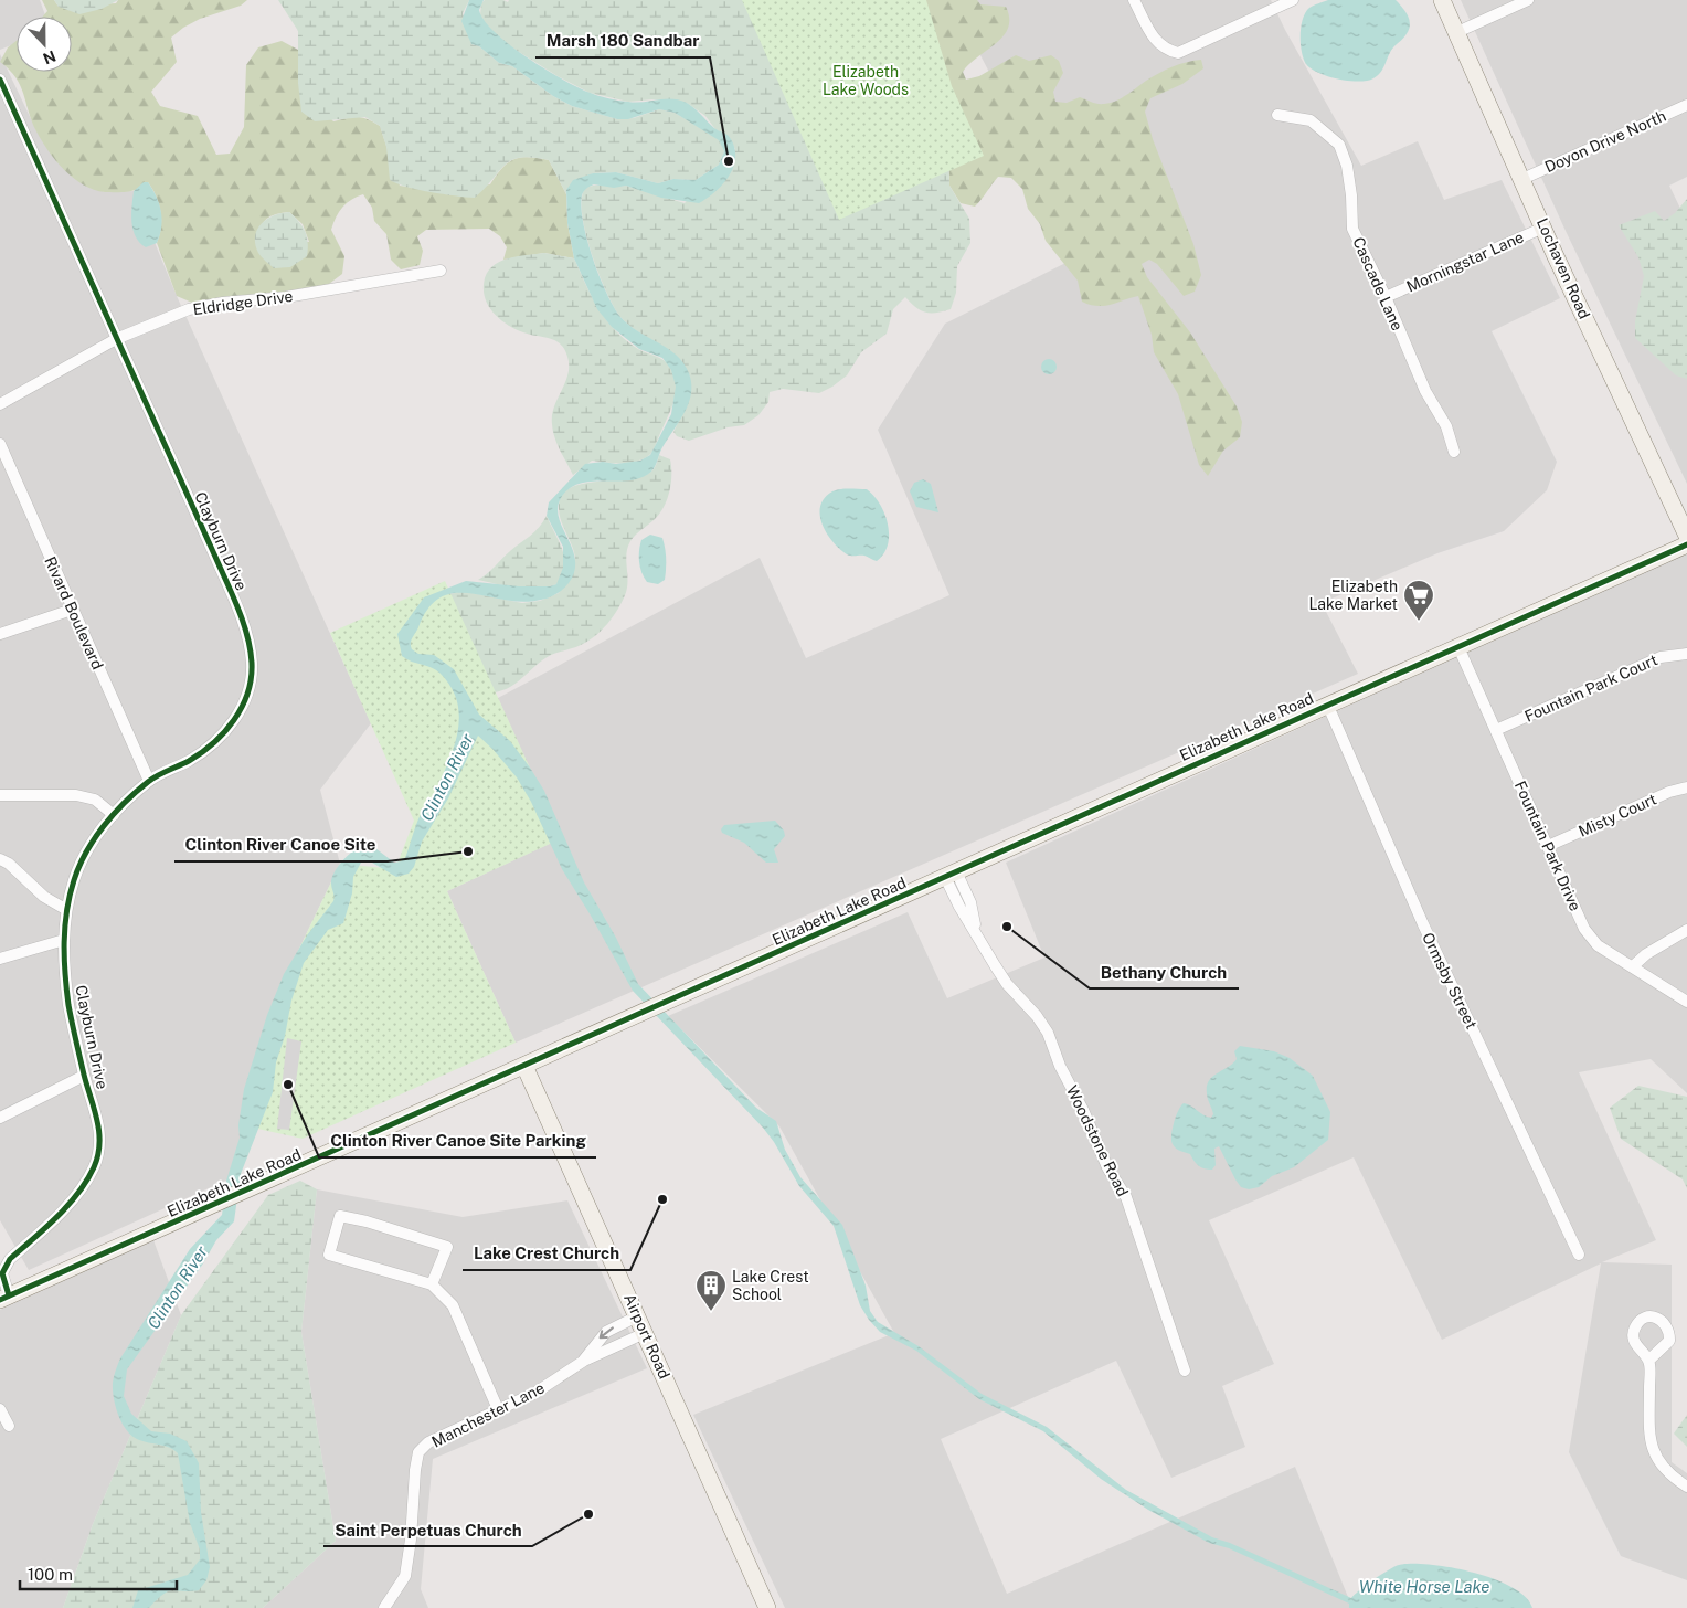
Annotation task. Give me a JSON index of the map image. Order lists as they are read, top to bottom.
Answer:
{
  "streets": {
    "street": [
      "Doyon Drive North",
      "Morningstar Lane",
      "Lochaven Road",
      "Cascade Lane",
      "Eldridge Drive",
      "Clayburn Drive",
      "Rivard Boulevard",
      "Fountain Park Court",
      "Elizabeth Lake Road",
      "Misty Court",
      "Fountain Park Drive",
      "Ormsby Street",
      "Woodstone Road",
      "Airport Road",
      "Manchester Lane"
    ]
  },
  "crossings": [
    ["Doyon Drive North", "Lochaven Road"],
    ["Morningstar Lane", "Lochaven Road"],
    ["Morningstar Lane", "Cascade Lane"],
    ["Eldridge Drive", "Clayburn Drive"],
    ["Clayburn Drive", "Rivard Boulevard"],
    ["Clayburn Drive", "Elizabeth Lake Road"],
    ["Fountain Park Court", "Fountain Park Drive"],
    ["Elizabeth Lake Road", "Fountain Park Drive"],
    ["Elizabeth Lake Road", "Ormsby Street"],
    ["Elizabeth Lake Road", "Woodstone Road"],
    ["Elizabeth Lake Road", "Airport Road"],
    ["Misty Court", "Fountain Park Drive"],
    ["Airport Road", "Manchester Lane"]
  ],
  "water": ["Clinton River", "White Horse Lake"],
  "parks": ["Elizabeth Lake Woods"],
  "places": {
    "other": [
      "Marsh 180 Sandbar",
      "Clinton River Canoe Site",
      "Bethany Church",
      "Clinton River Canoe Site Parking",
      "Lake Crest Church",
      "Saint Perpetuas Church"
    ],
    "supermarket": ["Elizabeth Lake Market"],
    "building": ["Lake Crest School"]
  },
  "scale_bar": "100 m",
  "north": "bottom"
}
